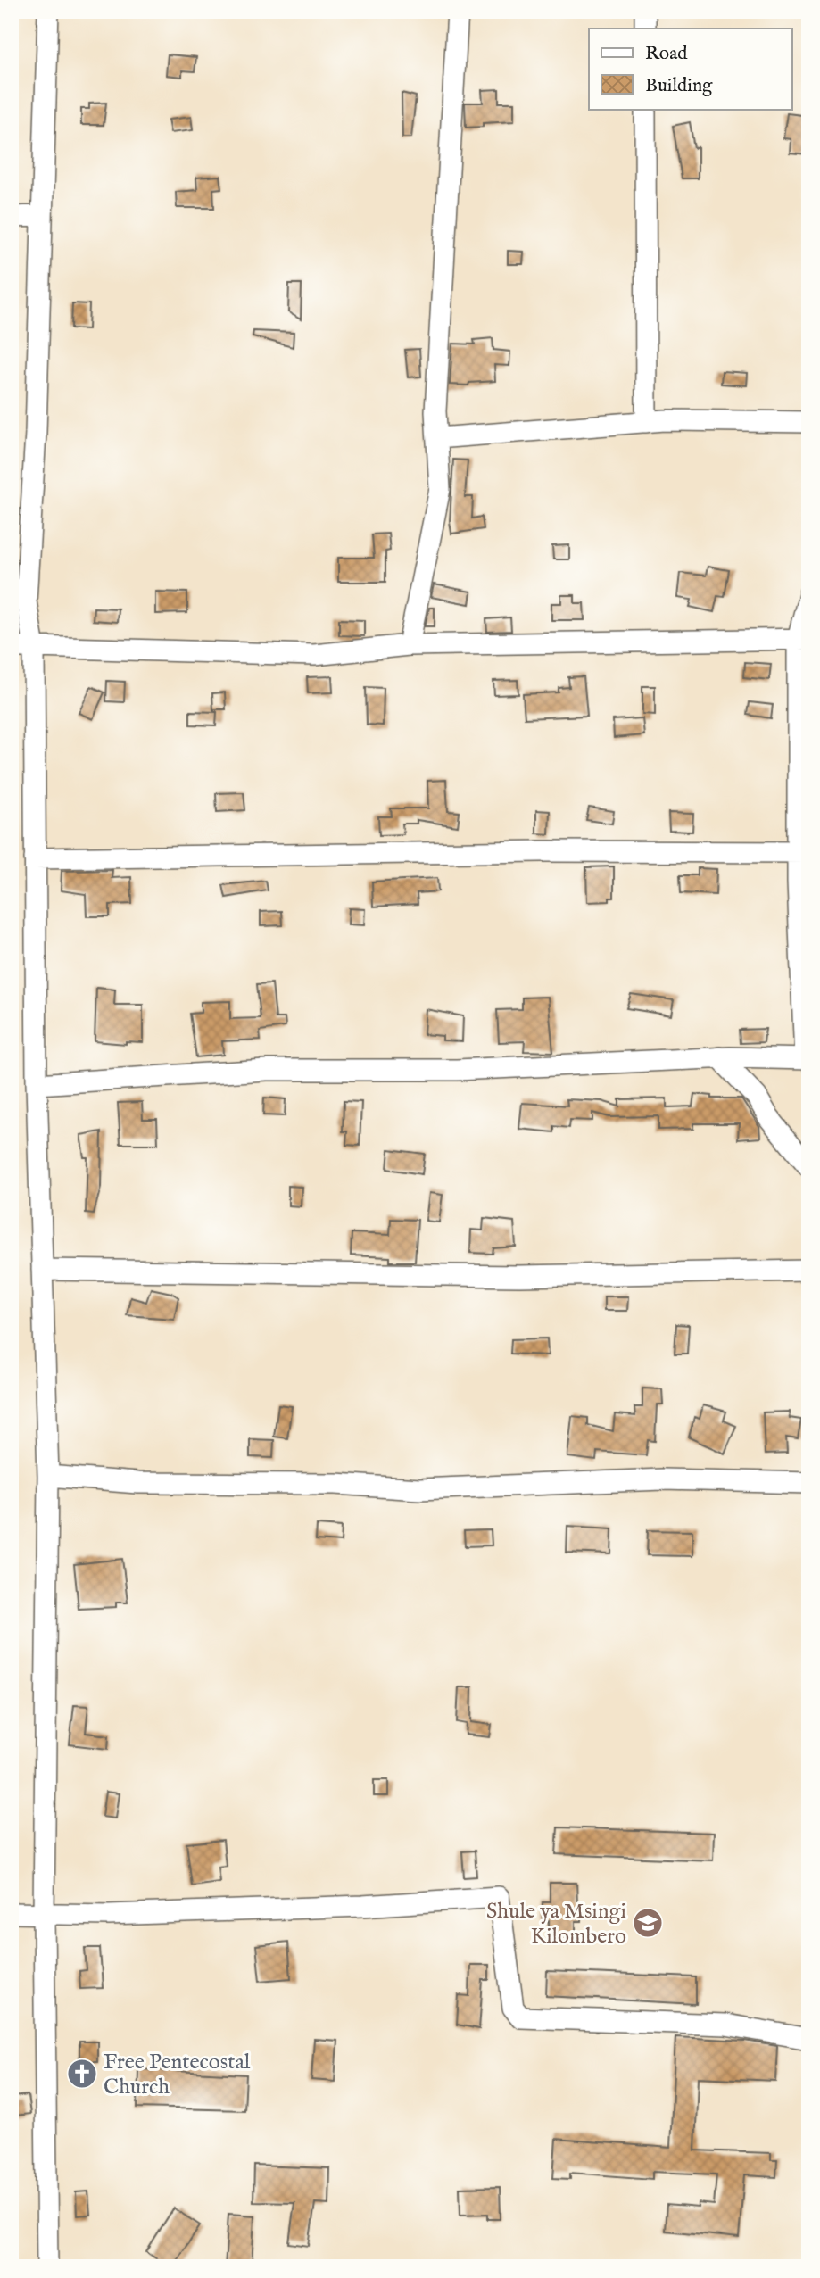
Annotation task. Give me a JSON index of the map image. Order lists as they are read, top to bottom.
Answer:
{
  "places": {
    "school or university": ["Shule ya Msingi Kilombero"],
    "church": ["Free Pentecostal Church"]
  },
  "legend": ["Road", "Building"]
}
